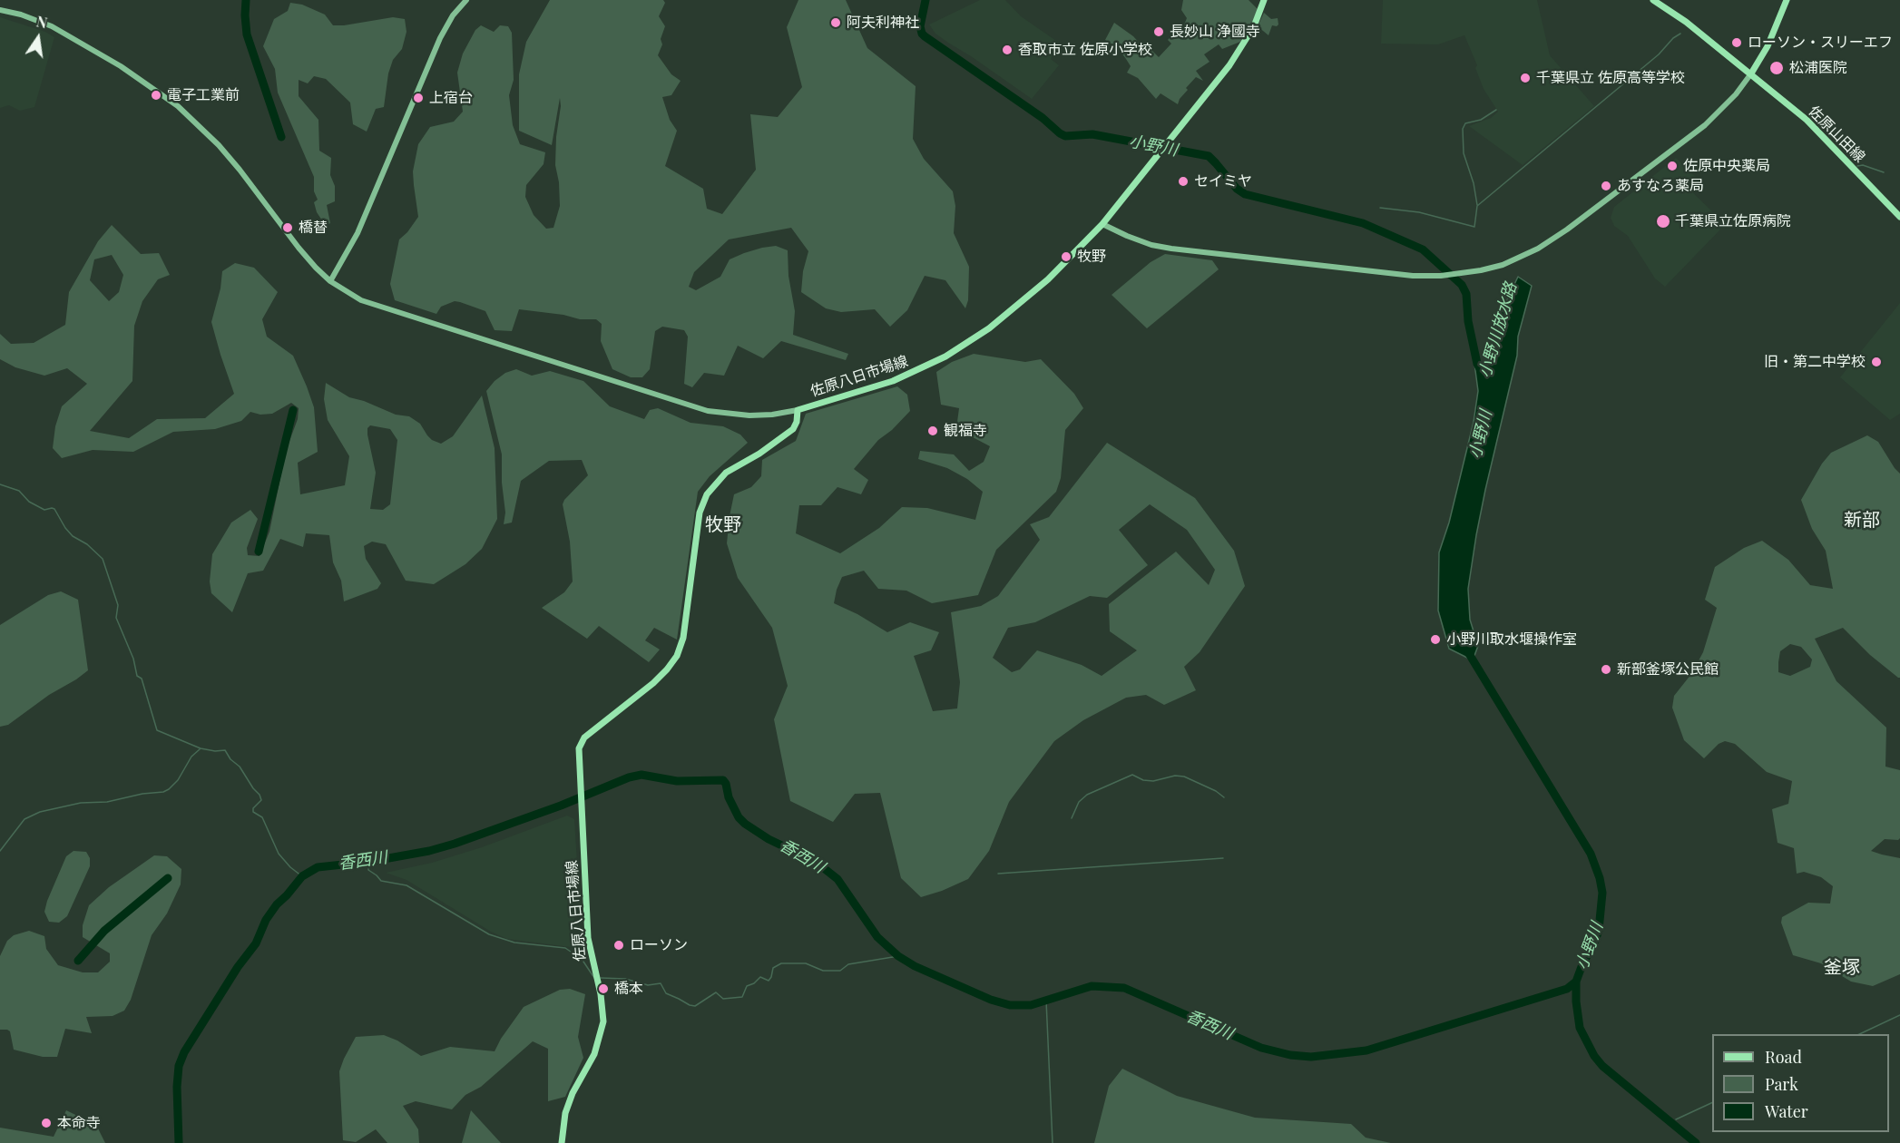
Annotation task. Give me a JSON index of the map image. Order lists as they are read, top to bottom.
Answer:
{
  "streets": {
    "main road": ["佐原山田線", "佐原八日市場線"]
  },
  "districts": ["新部", "牧野", "釜塚"],
  "water": ["小野川", "小野川放水路", "香西川"],
  "places": [
    "阿夫利神社",
    "長妙山 浄國寺",
    "ローソン・スリーエフ",
    "香取市立 佐原小学校",
    "松浦医院",
    "千葉県立 佐原高等学校",
    "電子工業前",
    "上宿台",
    "佐原中央薬局",
    "セイミヤ",
    "あすなろ薬局",
    "千葉県立佐原病院",
    "橋替",
    "牧野",
    "旧・第二中学校",
    "観福寺",
    "小野川取水堰操作室",
    "新部釜塚公民館",
    "ローソン",
    "橋本",
    "本命寺"
  ],
  "legend": ["Road", "Park", "Water"],
  "north": "top"
}
